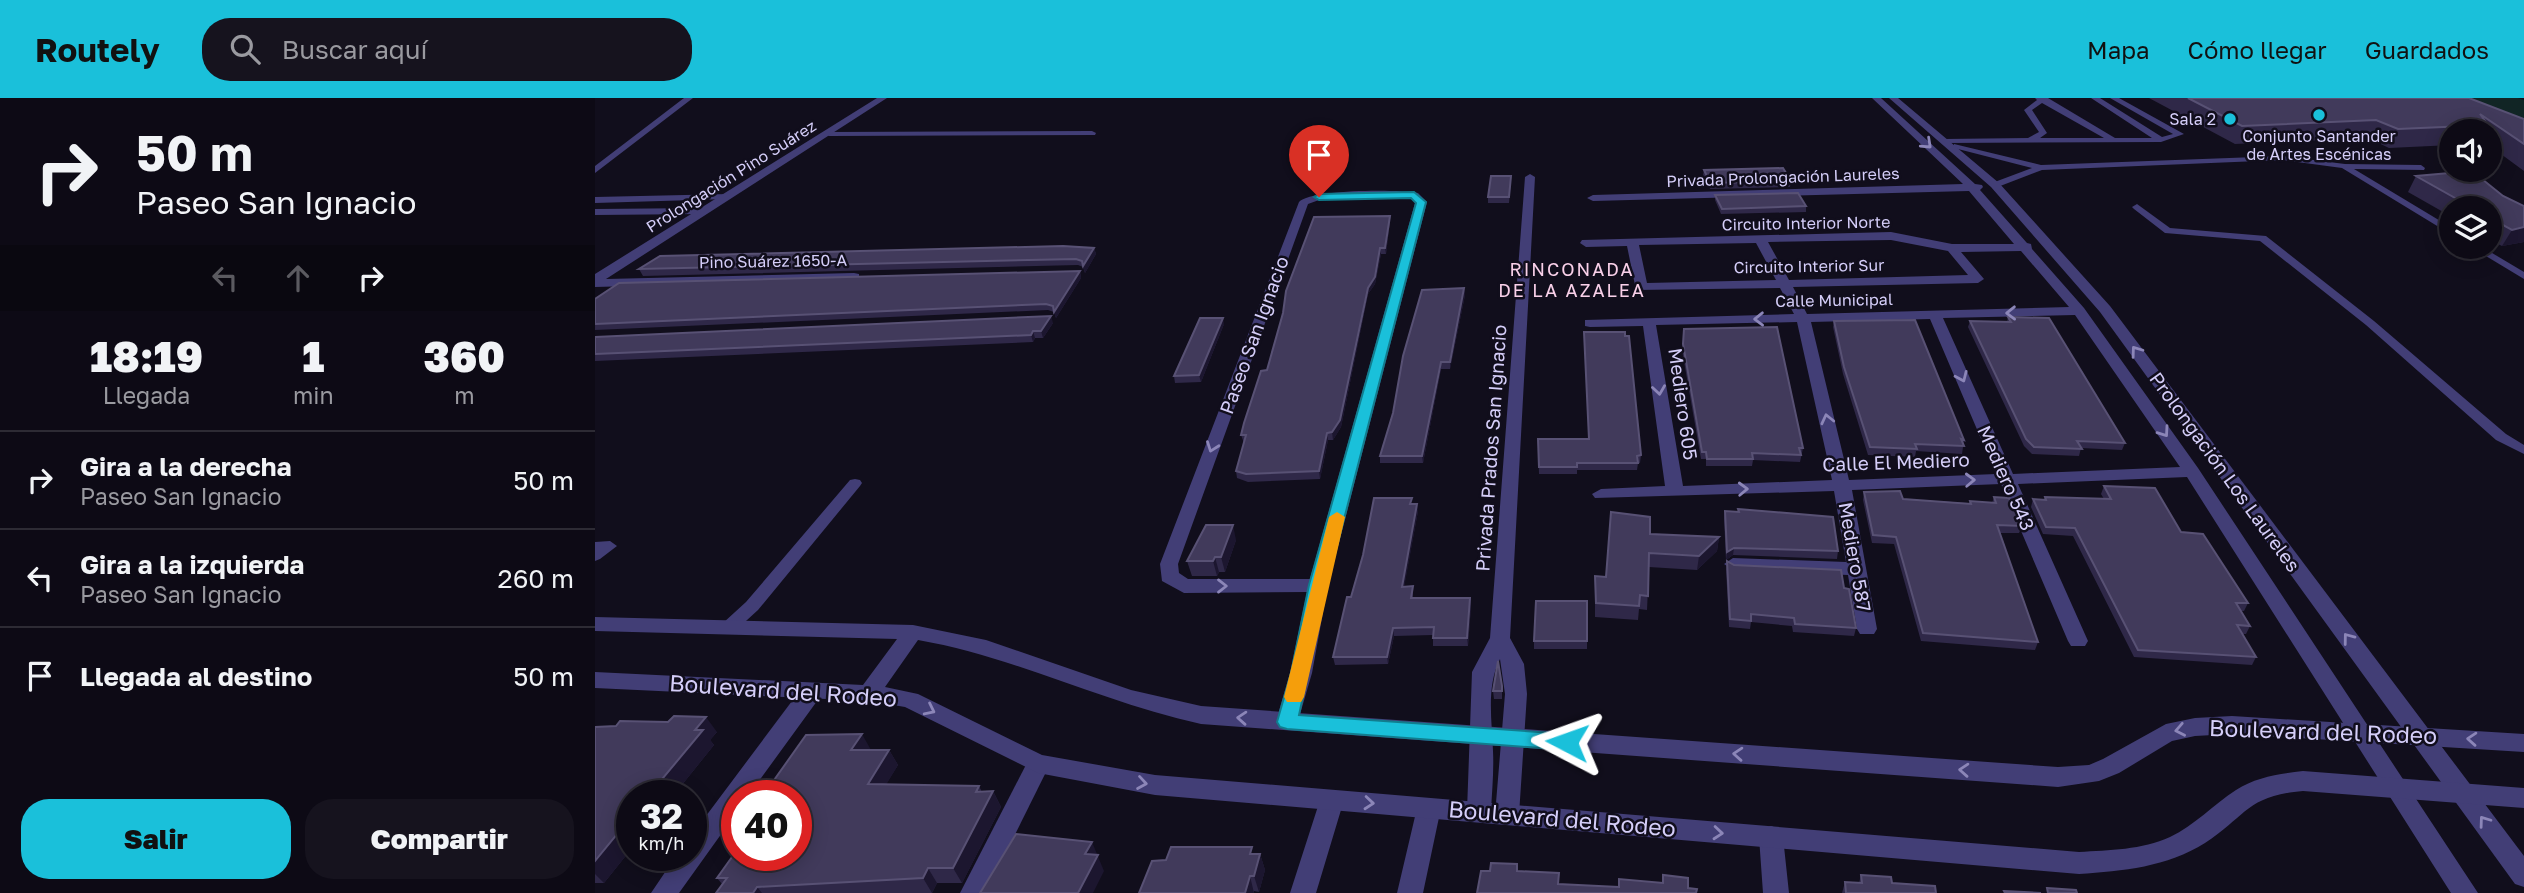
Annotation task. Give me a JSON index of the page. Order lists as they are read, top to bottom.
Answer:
{
  "streets": {
    "street": [
      "Prolongación Pino Suárez",
      "Privada Prolongación Laureles",
      "Circuito Interior Norte",
      "Pino Suárez 1650-A",
      "Circuito Interior Sur",
      "Calle Municipal",
      "Paseo San Ignacio",
      "Mediero 605",
      "Privada Prados San Ignacio",
      "Calle El Mediero",
      "Prolongación Los Laureles",
      "Mediero 543",
      "Mediero 587",
      "Boulevard del Rodeo"
    ]
  },
  "crossings": [
    ["Prolongación Pino Suárez", "Pino Suárez 1650-A"],
    ["Privada Prolongación Laureles", "Prolongación Los Laureles"],
    ["Circuito Interior Norte", "Circuito Interior Sur"],
    ["Circuito Interior Norte", "Prolongación Los Laureles"],
    ["Circuito Interior Norte", "Mediero 587"],
    ["Circuito Interior Sur", "Mediero 587"],
    ["Calle Municipal", "Mediero 605"],
    ["Calle Municipal", "Prolongación Los Laureles"],
    ["Calle Municipal", "Mediero 543"],
    ["Calle Municipal", "Mediero 587"],
    ["Paseo San Ignacio", "Boulevard del Rodeo"],
    ["Mediero 605", "Calle El Mediero"],
    ["Calle El Mediero", "Prolongación Los Laureles"],
    ["Calle El Mediero", "Mediero 543"],
    ["Calle El Mediero", "Mediero 587"],
    ["Prolongación Los Laureles", "Boulevard del Rodeo"]
  ],
  "one_way": [
    "Calle Municipal",
    "Mediero 605",
    "Mediero 543",
    "Mediero 587"
  ],
  "districts": ["RINCONADA DE LA AZALEA"],
  "places": ["Conjunto Santander de Artes Escénicas", "Sala 2"],
  "page": {
    "header": "Routely",
    "search": "Buscar aquí",
    "nav": ["Mapa", "Cómo llegar", "Guardados"],
    "turn": ["50 m", "Paseo San Ignacio"],
    "eta": [
      "18:19",
      "Llegada",
      "1",
      "min",
      "360",
      "m"
    ],
    "list": [
      {
        "name": "Gira a la derecha",
        "note": "Paseo San Ignacio",
        "value": "50 m"
      },
      {
        "name": "Gira a la izquierda",
        "note": "Paseo San Ignacio",
        "value": "260 m"
      },
      {
        "name": "Llegada al destino",
        "value": "50 m"
      }
    ],
    "speed": "32 km/h",
    "limit": "40",
    "buttons": ["Salir", "Compartir"]
  }
}
